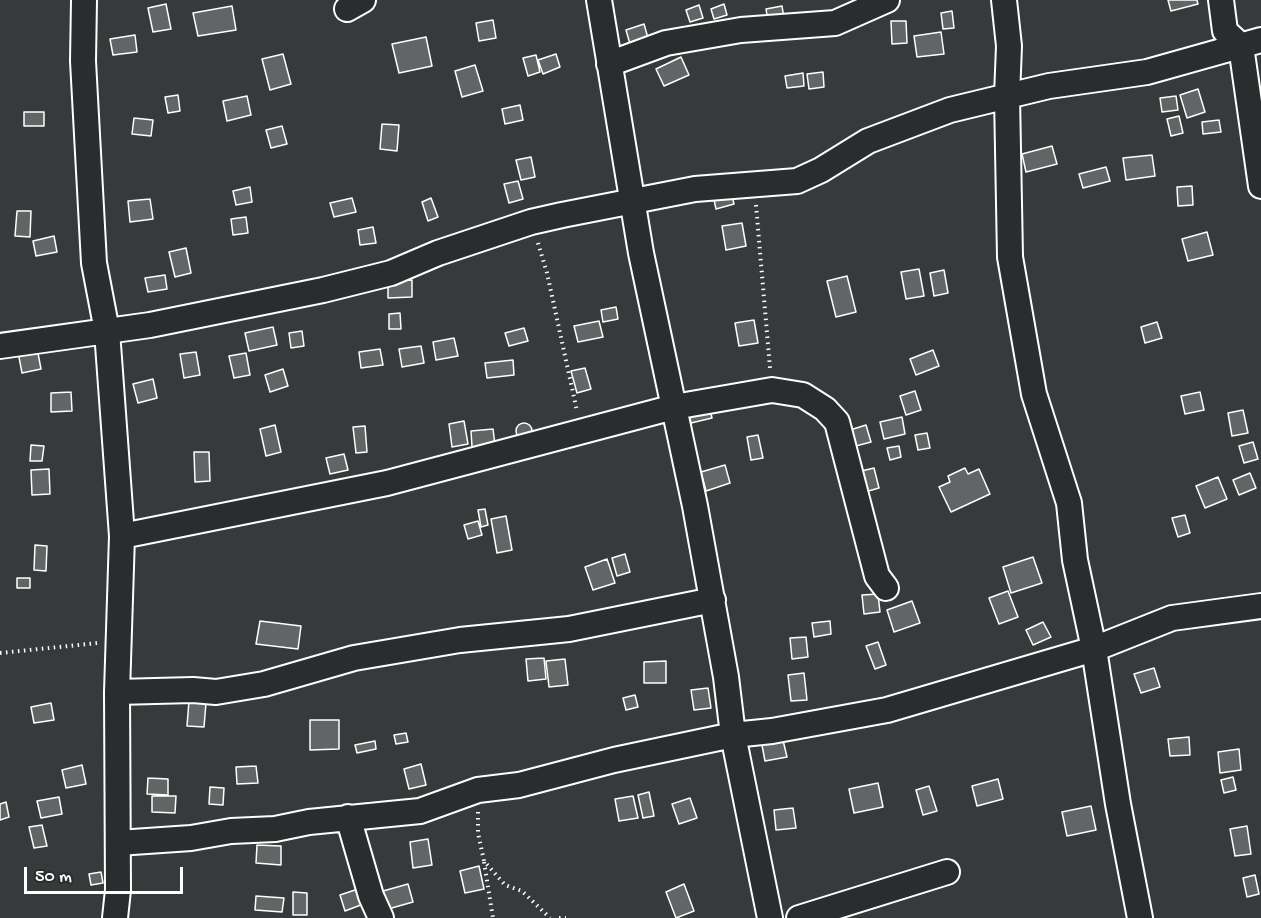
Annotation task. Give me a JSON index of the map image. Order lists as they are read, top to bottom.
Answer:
{
  "scale_bar": "50 m"
}
